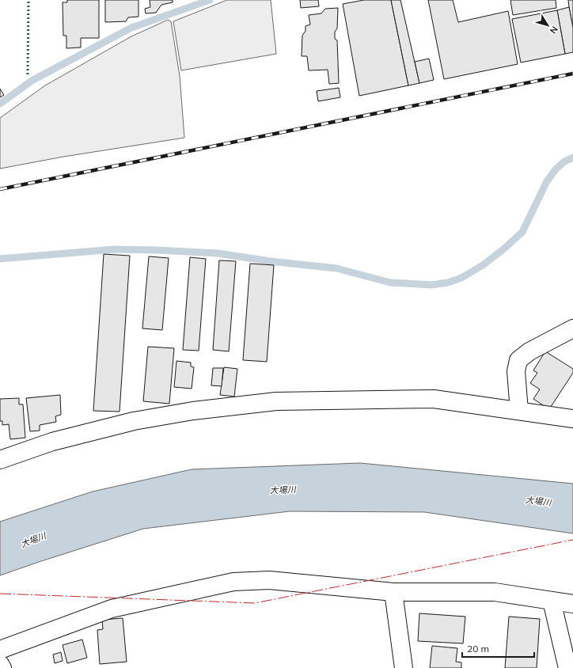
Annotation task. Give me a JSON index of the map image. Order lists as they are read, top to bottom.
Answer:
{
  "water": ["大場川"],
  "scale_bar": "20 m",
  "north": "bottom right"
}
